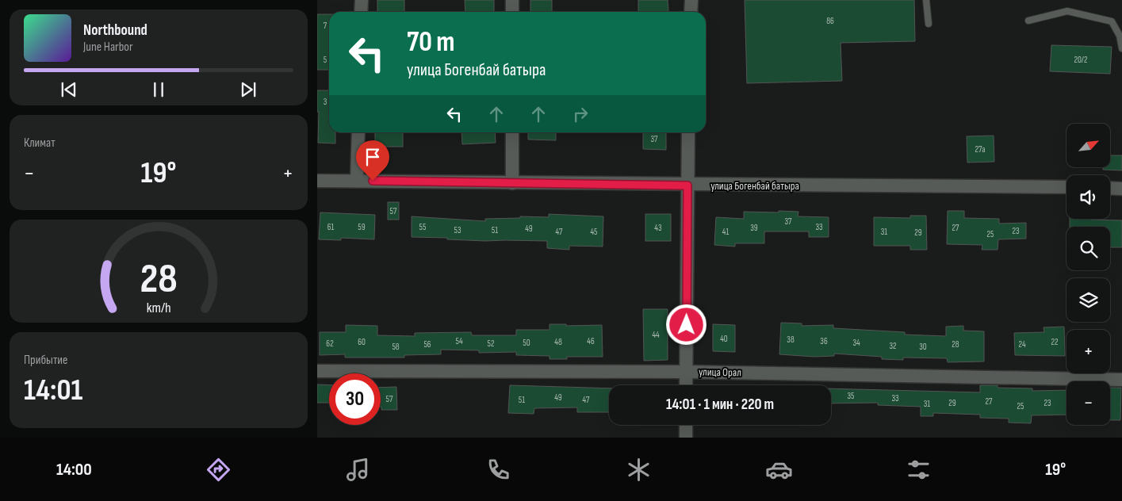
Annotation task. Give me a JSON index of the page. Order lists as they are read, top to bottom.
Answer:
{
  "streets": {
    "street": ["улица Богенбай батыра", "улица Орал"]
  },
  "house_numbers": [
    "86",
    "7",
    "5",
    "20/2",
    "3",
    "37",
    "27а",
    "57",
    "37",
    "61",
    "59",
    "55",
    "33",
    "43",
    "39",
    "27",
    "49",
    "53",
    "51",
    "23",
    "47",
    "45",
    "41",
    "31",
    "29",
    "25",
    "44",
    "40",
    "38",
    "54",
    "46",
    "36",
    "60",
    "48",
    "22",
    "50",
    "34",
    "62",
    "52",
    "56",
    "28",
    "24",
    "32",
    "58",
    "30",
    "35",
    "49",
    "33",
    "57",
    "51",
    "47",
    "27",
    "29",
    "23",
    "31",
    "25"
  ],
  "north": "top right",
  "page": {
    "turn": ["70 m", "улица Богенбай батыра"],
    "song": ["Northbound", "June Harbor"],
    "tile": [
      "Климат",
      ["Прибытие", "14:01"]
    ],
    "map_buttons": ["+", "−"],
    "heat": ["−", "19°", "+"],
    "limit": "30",
    "trip": "14:01 · 1 мин · 220 m",
    "tabs": ["14:00", "19°"],
    "gauge": ["28", "km/h"]
  }
}
